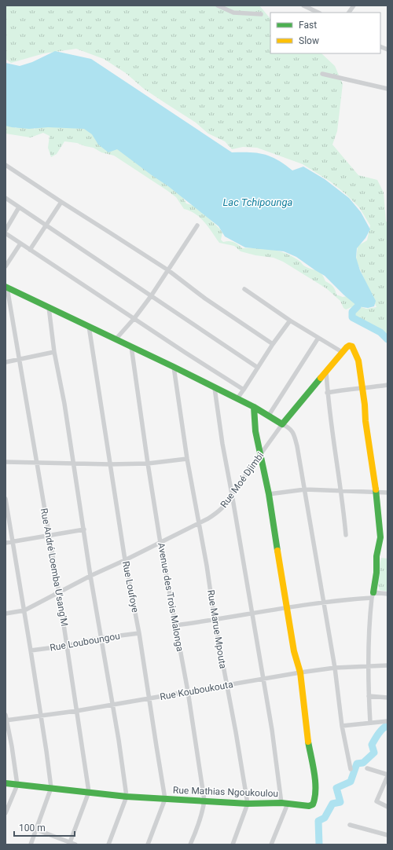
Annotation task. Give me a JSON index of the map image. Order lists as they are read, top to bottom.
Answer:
{
  "streets": {
    "street": [
      "Rue Moé Djimbi",
      "Rue André Loemba U'sang'M",
      "Rue Loufoye",
      "Avenue des Trois Malonga",
      "Rue Marue Mpouta",
      "Rue Louboungou",
      "Rue Kouboukouta",
      "Rue Mathias Ngoukoulou"
    ]
  },
  "crossings": [
    ["Rue Moé Djimbi", "Rue André Loemba U'sang'M"],
    ["Rue Moé Djimbi", "Rue Loufoye"],
    ["Rue Moé Djimbi", "Avenue des Trois Malonga"],
    ["Rue Moé Djimbi", "Rue Marue Mpouta"],
    ["Rue Moé Djimbi", "Rue Mathias Ngoukoulou"],
    ["Rue André Loemba U'sang'M", "Rue Louboungou"],
    ["Rue André Loemba U'sang'M", "Rue Kouboukouta"],
    ["Rue André Loemba U'sang'M", "Rue Mathias Ngoukoulou"],
    ["Rue Loufoye", "Rue Louboungou"],
    ["Rue Loufoye", "Rue Kouboukouta"],
    ["Rue Loufoye", "Rue Mathias Ngoukoulou"],
    ["Avenue des Trois Malonga", "Rue Kouboukouta"],
    ["Avenue des Trois Malonga", "Rue Mathias Ngoukoulou"],
    ["Rue Marue Mpouta", "Rue Kouboukouta"],
    ["Rue Marue Mpouta", "Rue Mathias Ngoukoulou"],
    ["Rue Kouboukouta", "Rue Mathias Ngoukoulou"]
  ],
  "water": ["Lac Tchipounga"],
  "legend": ["Fast", "Slow"],
  "scale_bar": "100 m"
}
